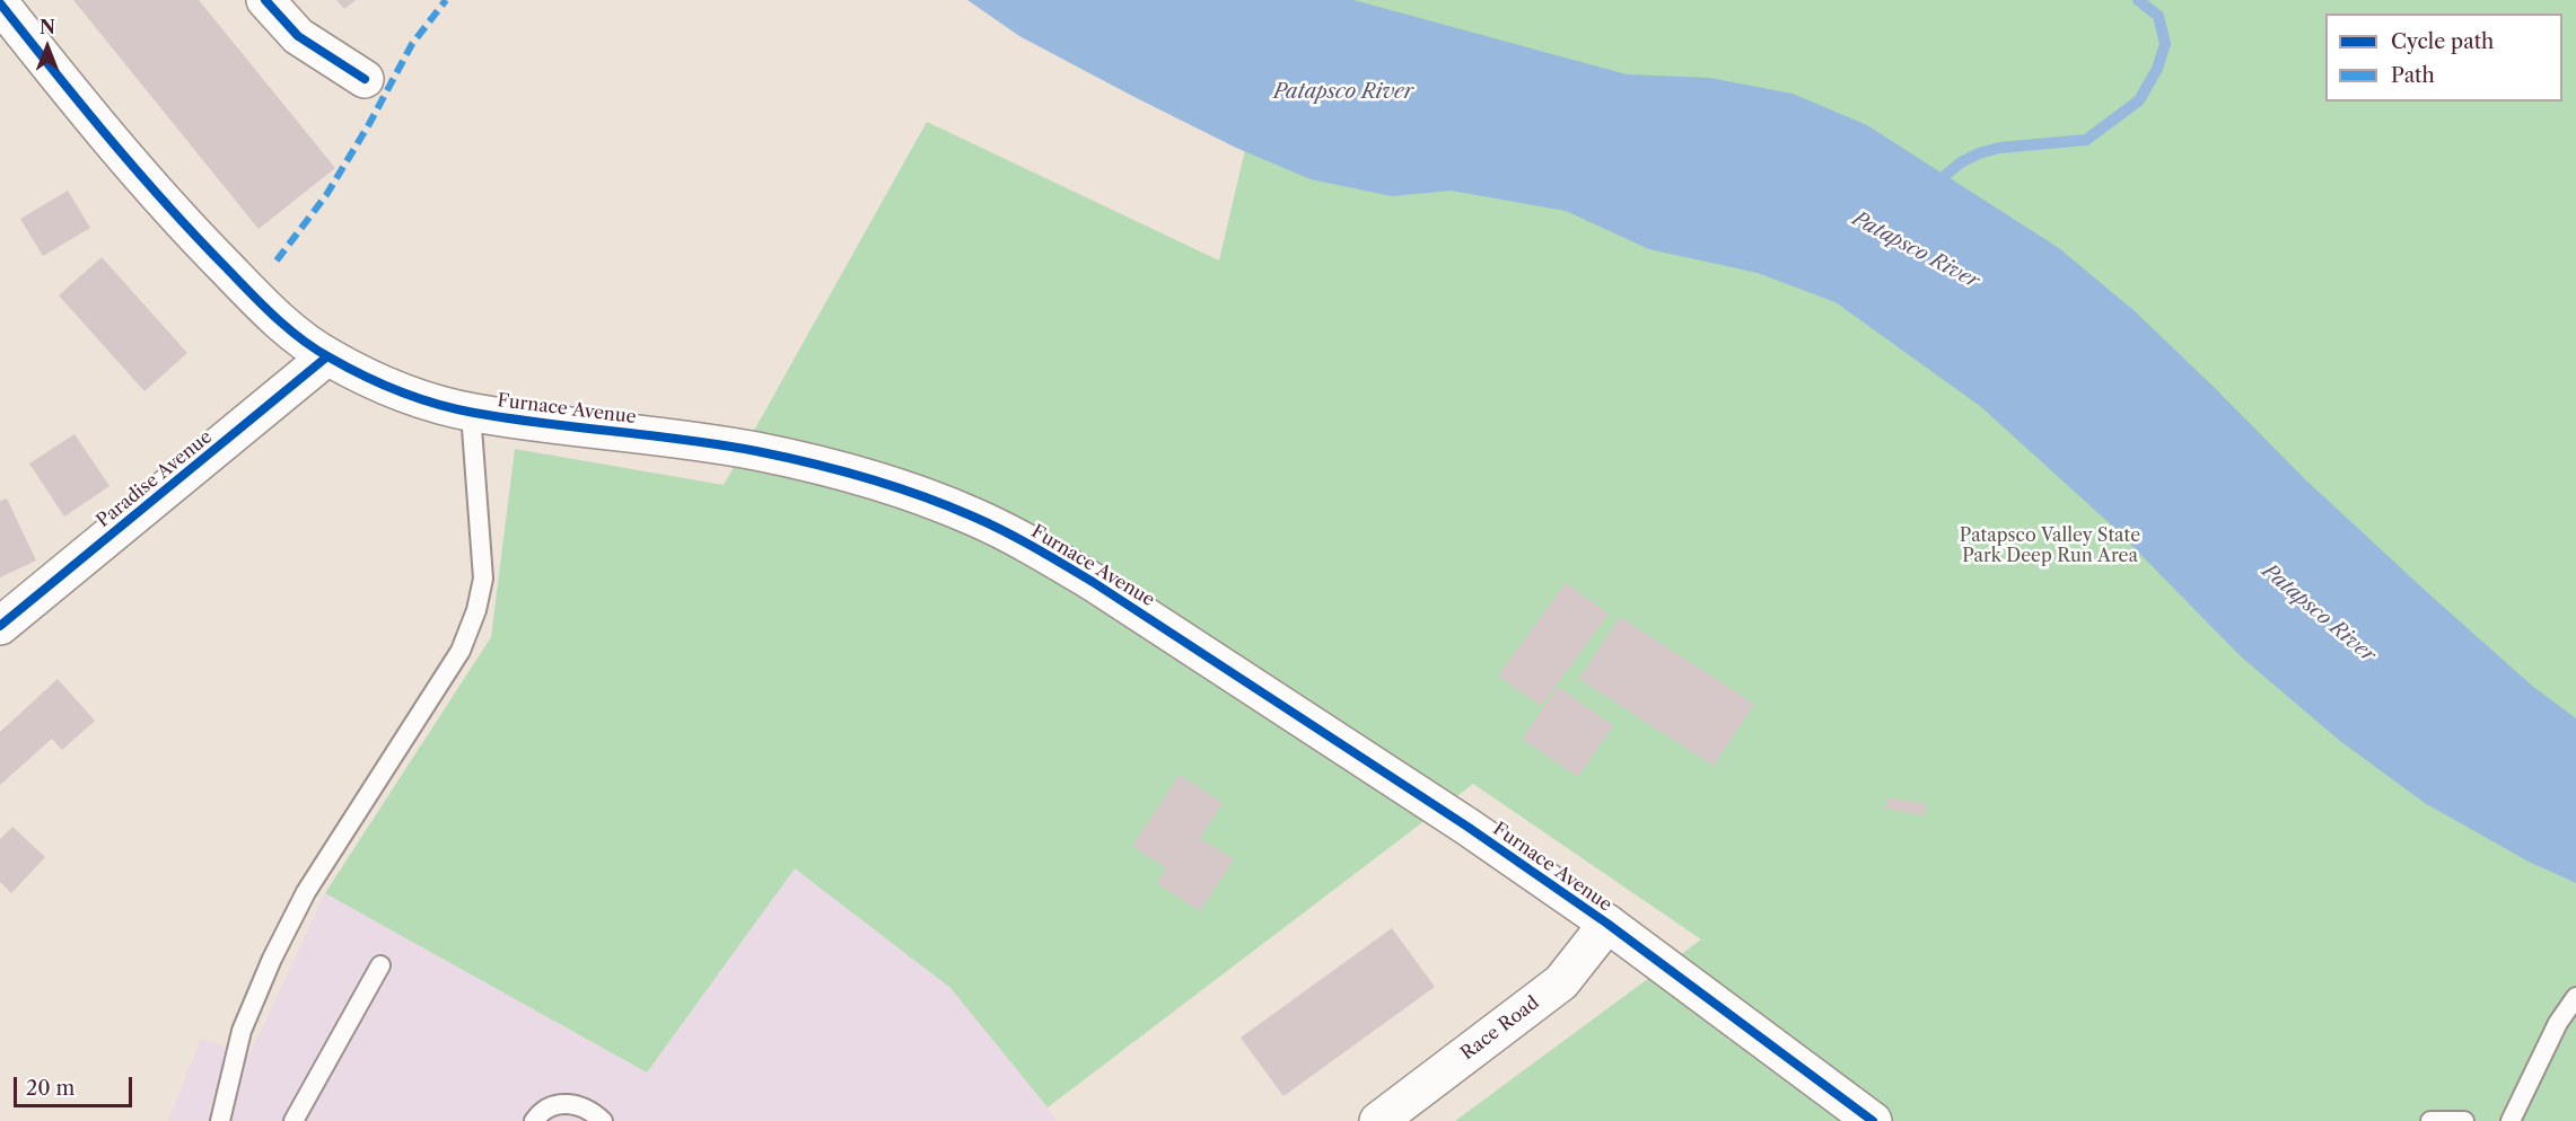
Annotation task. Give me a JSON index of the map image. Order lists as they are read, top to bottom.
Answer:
{
  "streets": {
    "street": ["Furnace Avenue", "Paradise Avenue", "Race Road"]
  },
  "crossings": [
    ["Furnace Avenue", "Paradise Avenue"],
    ["Furnace Avenue", "Race Road"]
  ],
  "water": ["Patapsco River"],
  "parks": ["Patapsco Valley State Park Deep Run Area"],
  "legend": ["Cycle path", "Path"],
  "scale_bar": "20 m",
  "north": "top"
}
